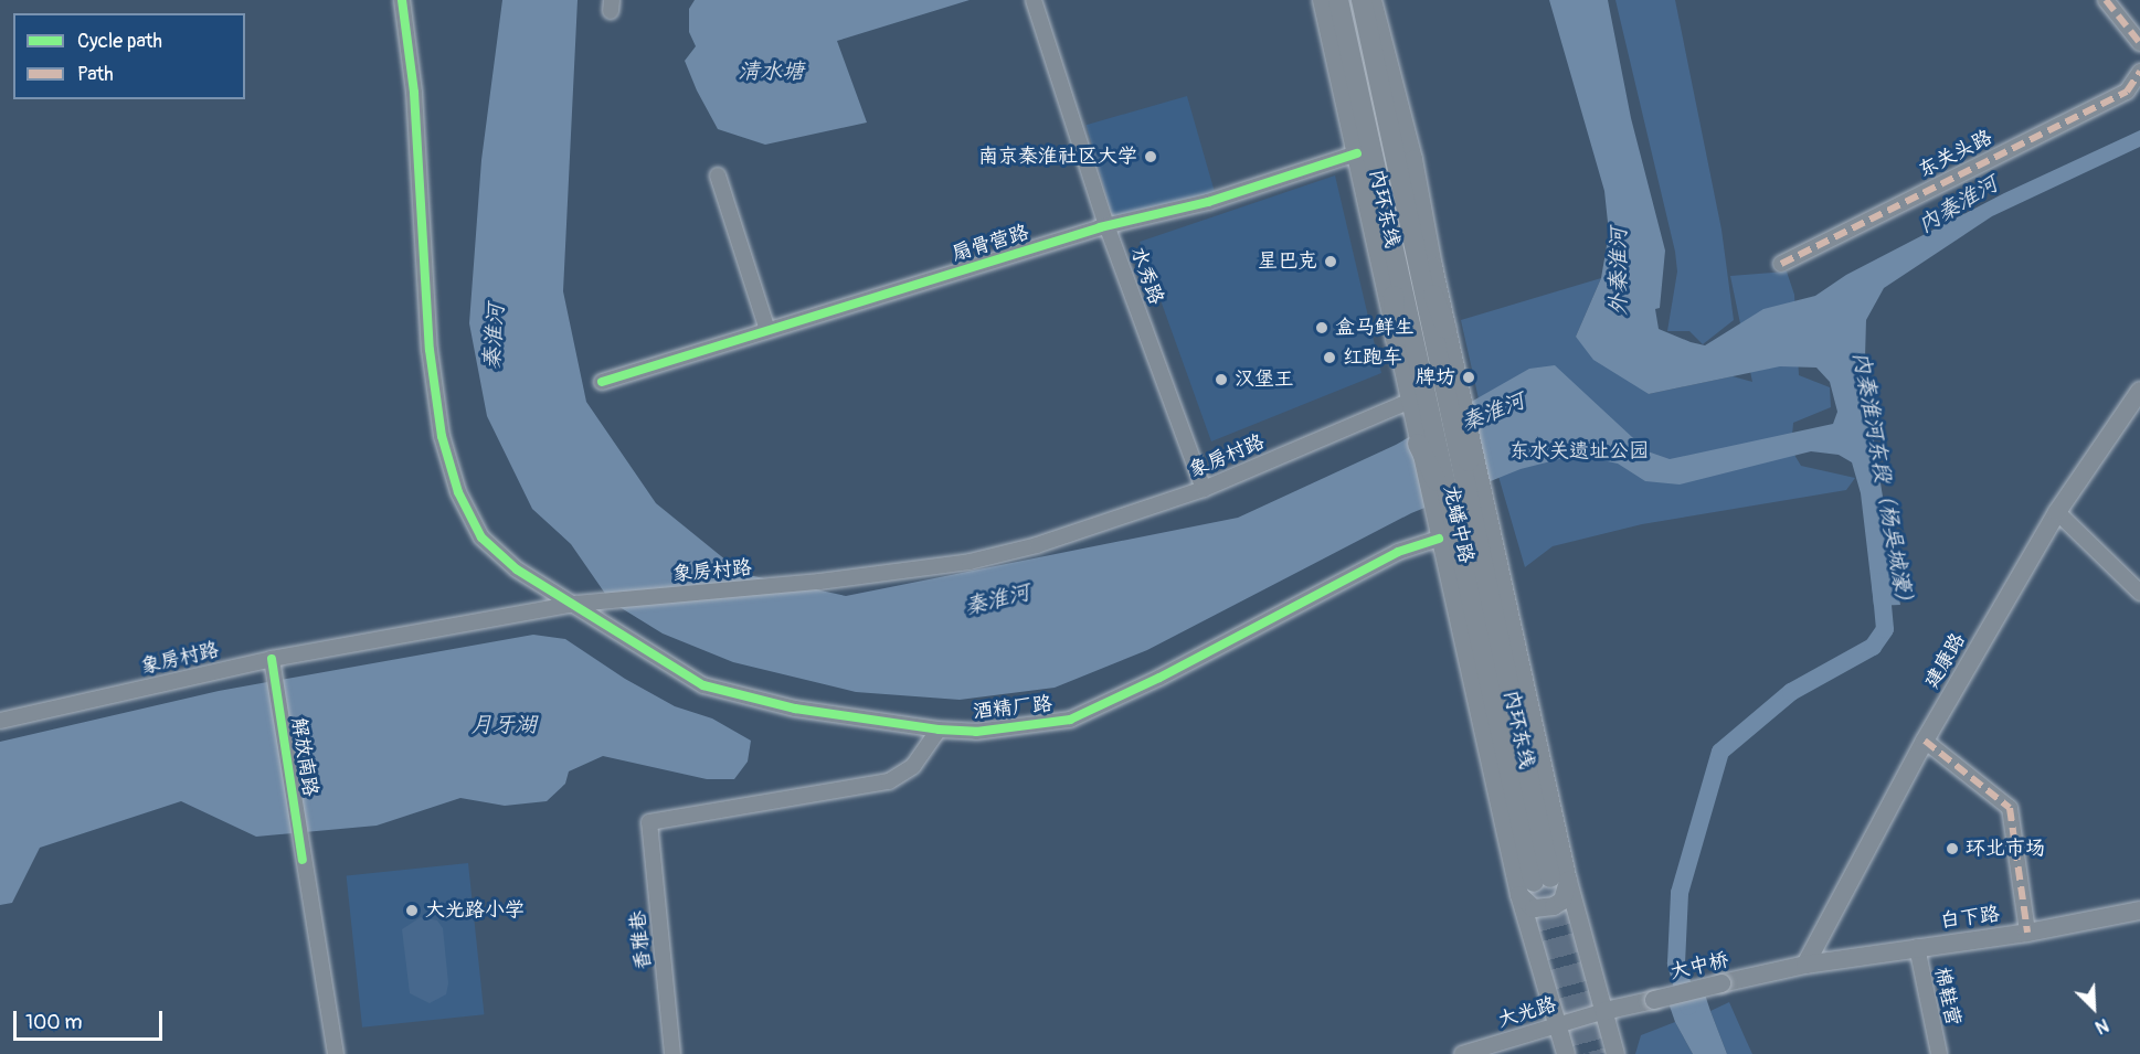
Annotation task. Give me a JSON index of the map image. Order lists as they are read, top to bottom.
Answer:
{
  "streets": {
    "highway": ["内环东线"],
    "main road": [
      "龙蟠中路",
      "建康路",
      "白下路",
      "大中桥"
    ],
    "street": [
      "东关头路",
      "扇骨营路",
      "水秀路",
      "象房村路",
      "酒精厂路",
      "解放南路",
      "香雅巷",
      "棉鞋营",
      "大光路"
    ]
  },
  "crossings": [
    ["内环东线", "龙蟠中路"],
    ["扇骨营路", "水秀路"],
    ["水秀路", "象房村路"],
    ["象房村路", "酒精厂路"],
    ["象房村路", "解放南路"],
    ["龙蟠中路", "酒精厂路"],
    ["龙蟠中路", "大中桥"],
    ["龙蟠中路", "大光路"],
    ["建康路", "白下路"],
    ["建康路", "大中桥"],
    ["酒精厂路", "香雅巷"],
    ["白下路", "大中桥"],
    ["白下路", "棉鞋营"],
    ["大中桥", "大光路"]
  ],
  "water": [
    "清水塘",
    "内秦淮河",
    "外秦淮河",
    "秦淮河",
    "内秦淮河东段（杨吴城濠）",
    "月牙湖"
  ],
  "parks": ["东水关遗址公园"],
  "places": [
    "南京秦淮社区大学",
    "星巴克",
    "盒马鲜生",
    "红跑车",
    "牌坊",
    "汉堡王",
    "环北市场",
    "大光路小学"
  ],
  "legend": ["Cycle path", "Path"],
  "scale_bar": "100 m",
  "north": "bottom right"
}
